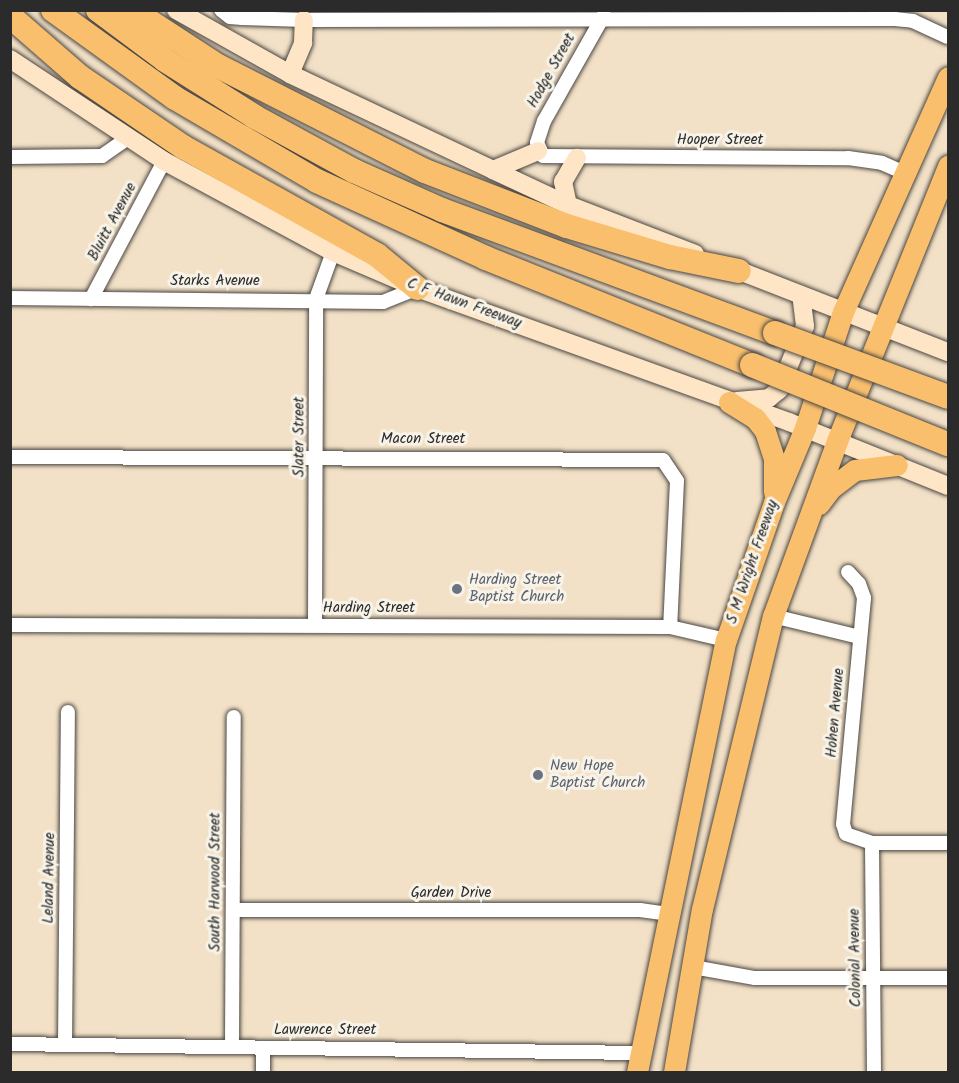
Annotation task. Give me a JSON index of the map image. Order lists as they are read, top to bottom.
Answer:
{
  "streets": {
    "main road": ["C F Hawn Freeway", "S M Wright Freeway"],
    "street": [
      "Hodge Street",
      "Hooper Street",
      "Bluitt Avenue",
      "Starks Avenue",
      "Slater Street",
      "Macon Street",
      "Harding Street",
      "Hohen Avenue",
      "Leland Avenue",
      "South Harwood Street",
      "Garden Drive",
      "Colonial Avenue",
      "Lawrence Street"
    ]
  },
  "crossings": [
    ["Hodge Street", "Hooper Street"],
    ["Hooper Street", "S M Wright Freeway"],
    ["Bluitt Avenue", "Starks Avenue"],
    ["Bluitt Avenue", "C F Hawn Freeway"],
    ["Starks Avenue", "C F Hawn Freeway"],
    ["Starks Avenue", "Slater Street"],
    ["C F Hawn Freeway", "Slater Street"],
    ["C F Hawn Freeway", "S M Wright Freeway"],
    ["Slater Street", "Macon Street"],
    ["Slater Street", "Harding Street"],
    ["Macon Street", "Harding Street"],
    ["S M Wright Freeway", "Harding Street"],
    ["S M Wright Freeway", "Garden Drive"],
    ["S M Wright Freeway", "Lawrence Street"],
    ["Hohen Avenue", "Colonial Avenue"],
    ["Leland Avenue", "Lawrence Street"],
    ["South Harwood Street", "Garden Drive"],
    ["South Harwood Street", "Lawrence Street"]
  ],
  "places": ["Harding Street Baptist Church", "New Hope Baptist Church"]
}
